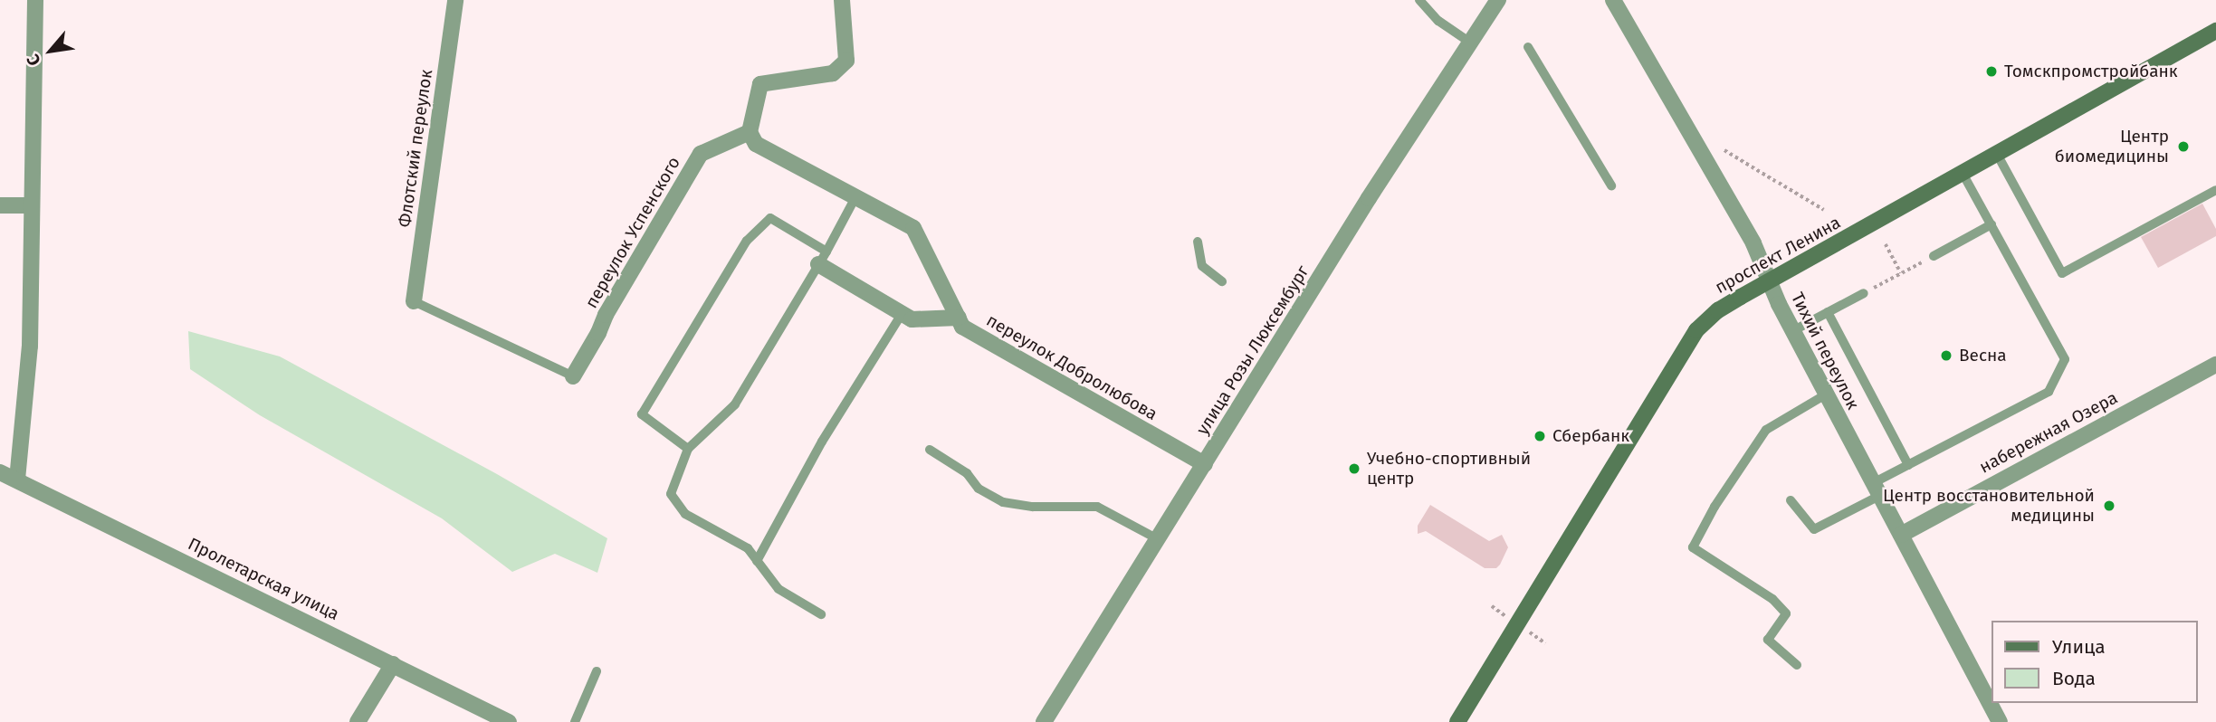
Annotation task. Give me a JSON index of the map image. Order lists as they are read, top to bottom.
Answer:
{
  "streets": {
    "main road": ["проспект Ленина"],
    "street": [
      "Флотский переулок",
      "переулок Успенского",
      "улица Розы Люксембург",
      "Тихий переулок",
      "переулок Добролюбова",
      "набережная Озера",
      "Пролетарская улица"
    ]
  },
  "crossings": [
    ["переулок Успенского", "переулок Добролюбова"],
    ["проспект Ленина", "Тихий переулок"],
    ["улица Розы Люксембург", "переулок Добролюбова"],
    ["Тихий переулок", "набережная Озера"]
  ],
  "places": [
    "Томскпромстройбанк",
    "Центр биомедицины",
    "Весна",
    "Сбербанк",
    "Учебно-спортивный центр",
    "Центр восстановительной медицины"
  ],
  "legend": ["Улица", "Вода"],
  "north": "bottom left"
}
